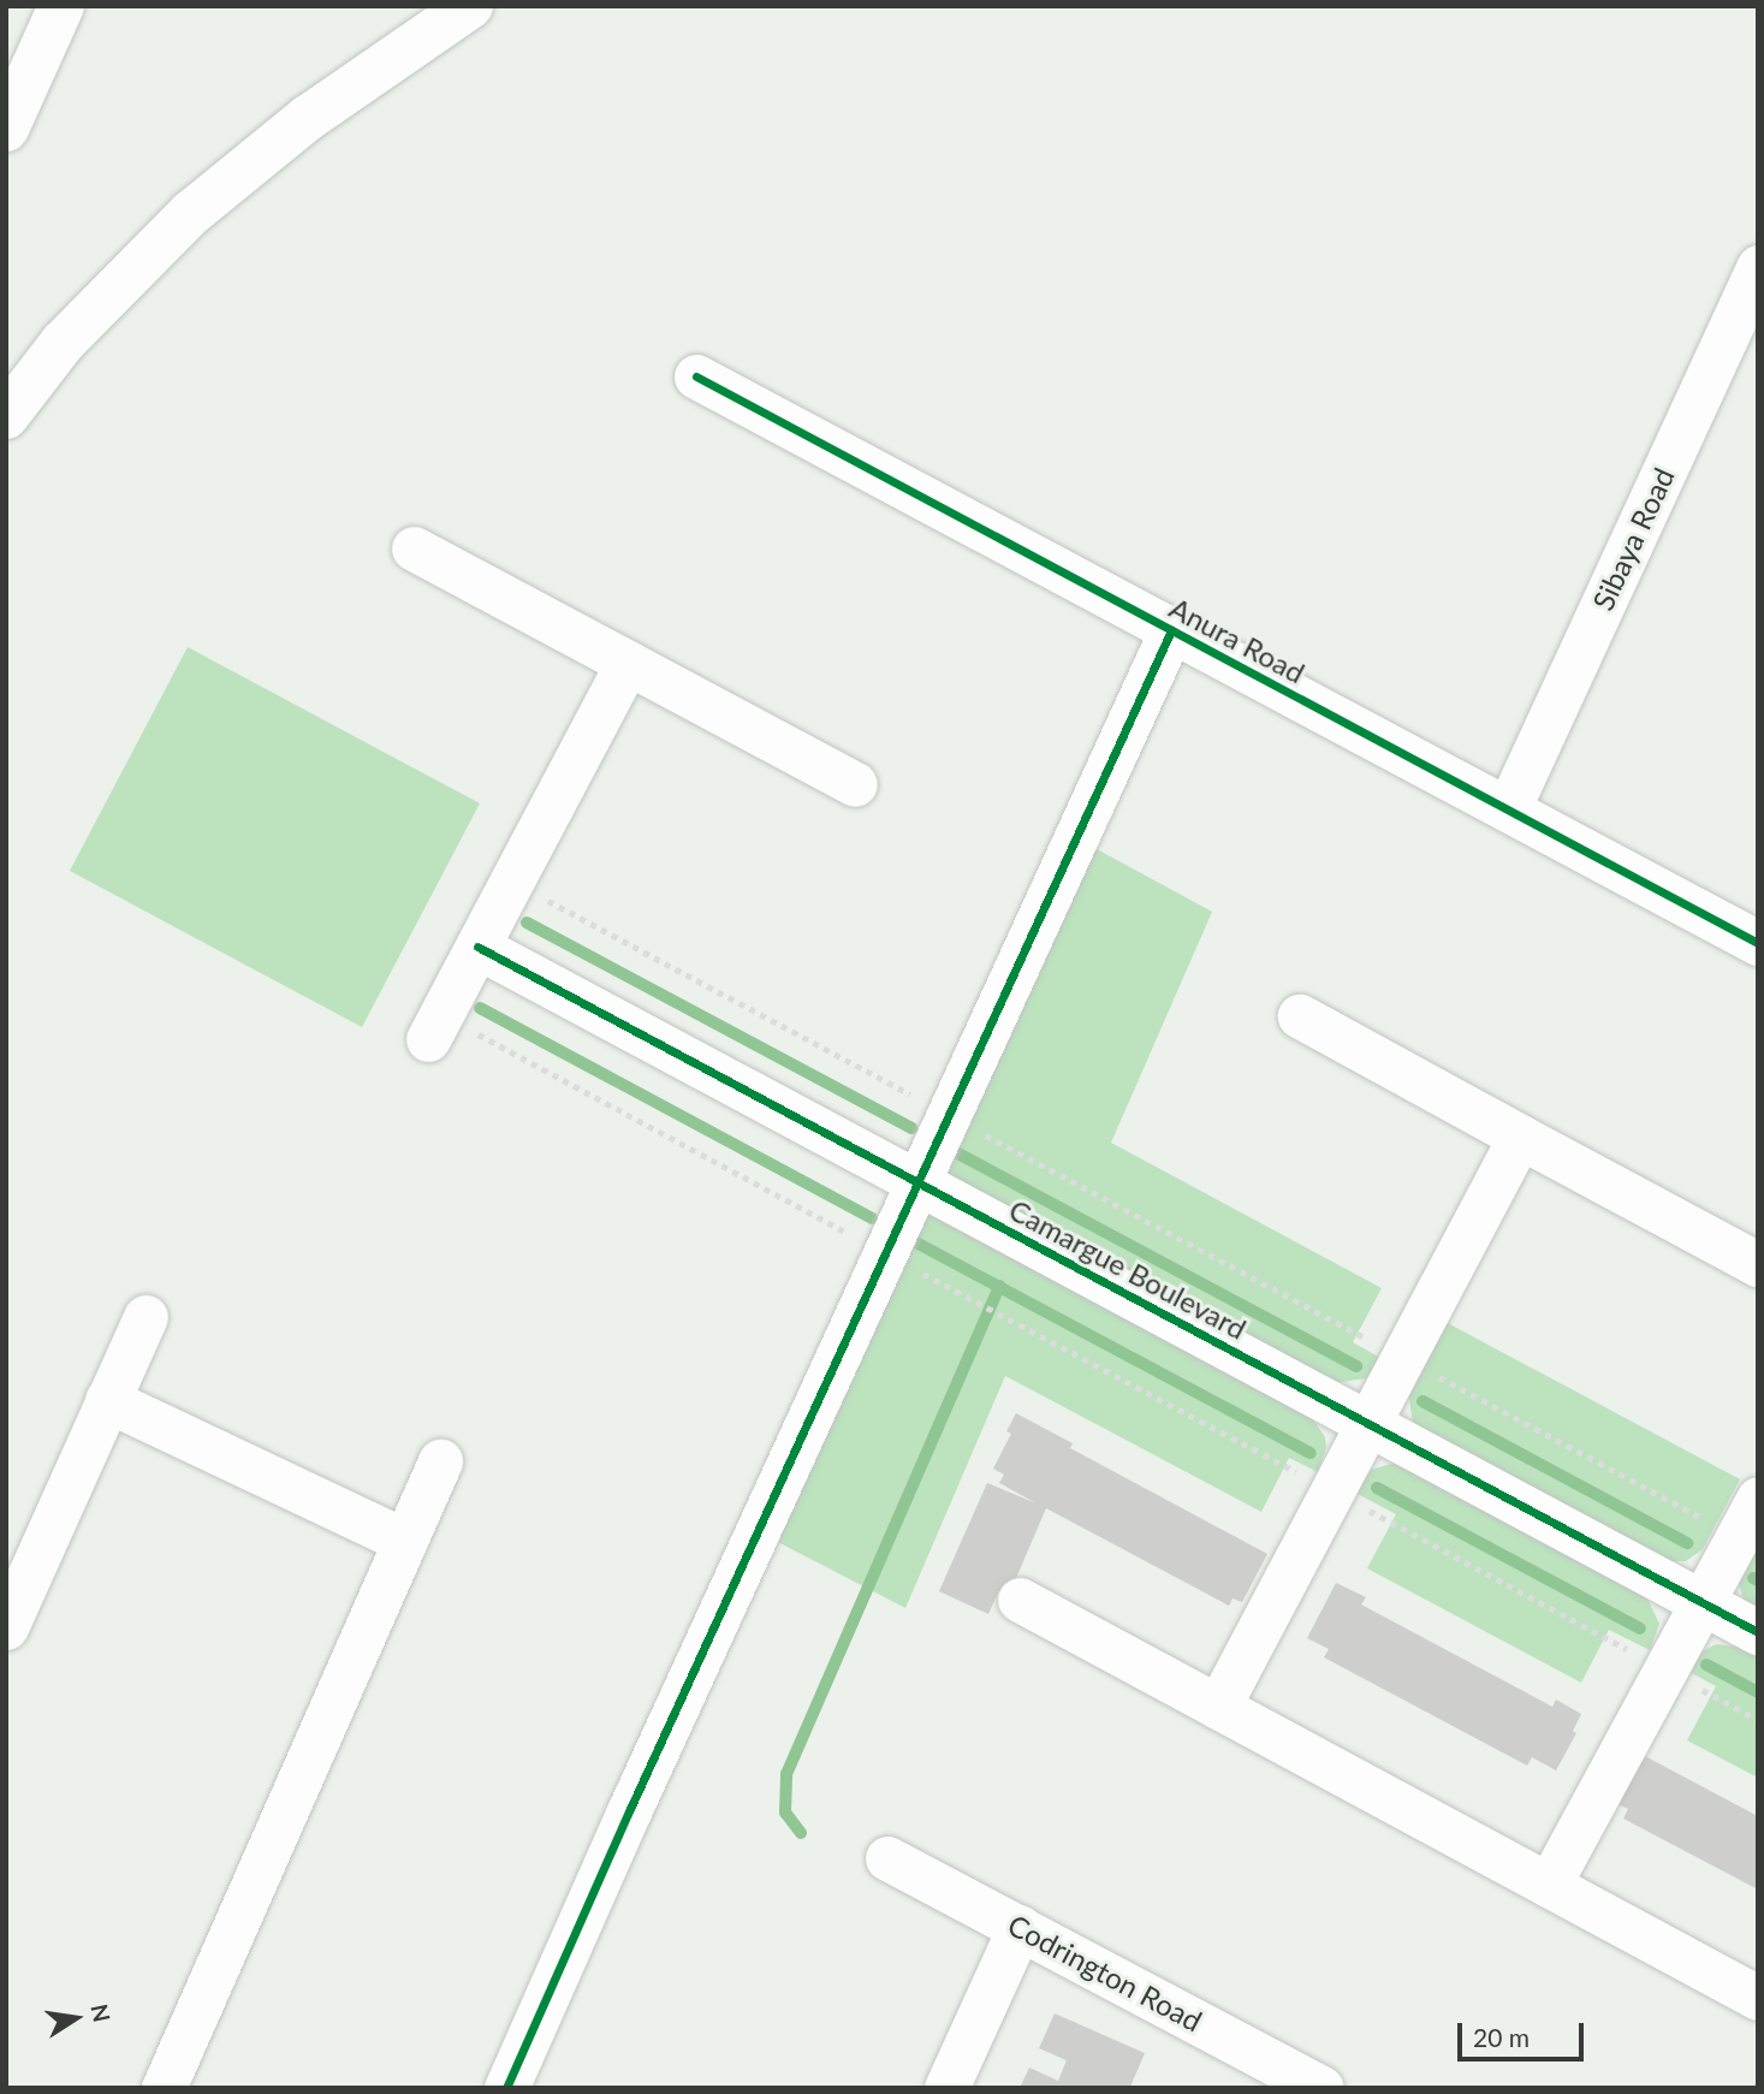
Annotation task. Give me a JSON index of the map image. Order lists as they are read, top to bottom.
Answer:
{
  "streets": {
    "street": [
      "Sibaya Road",
      "Anura Road",
      "Camargue Boulevard",
      "Codrington Road"
    ]
  },
  "crossings": [
    ["Sibaya Road", "Anura Road"]
  ],
  "scale_bar": "20 m",
  "north": "right"
}
